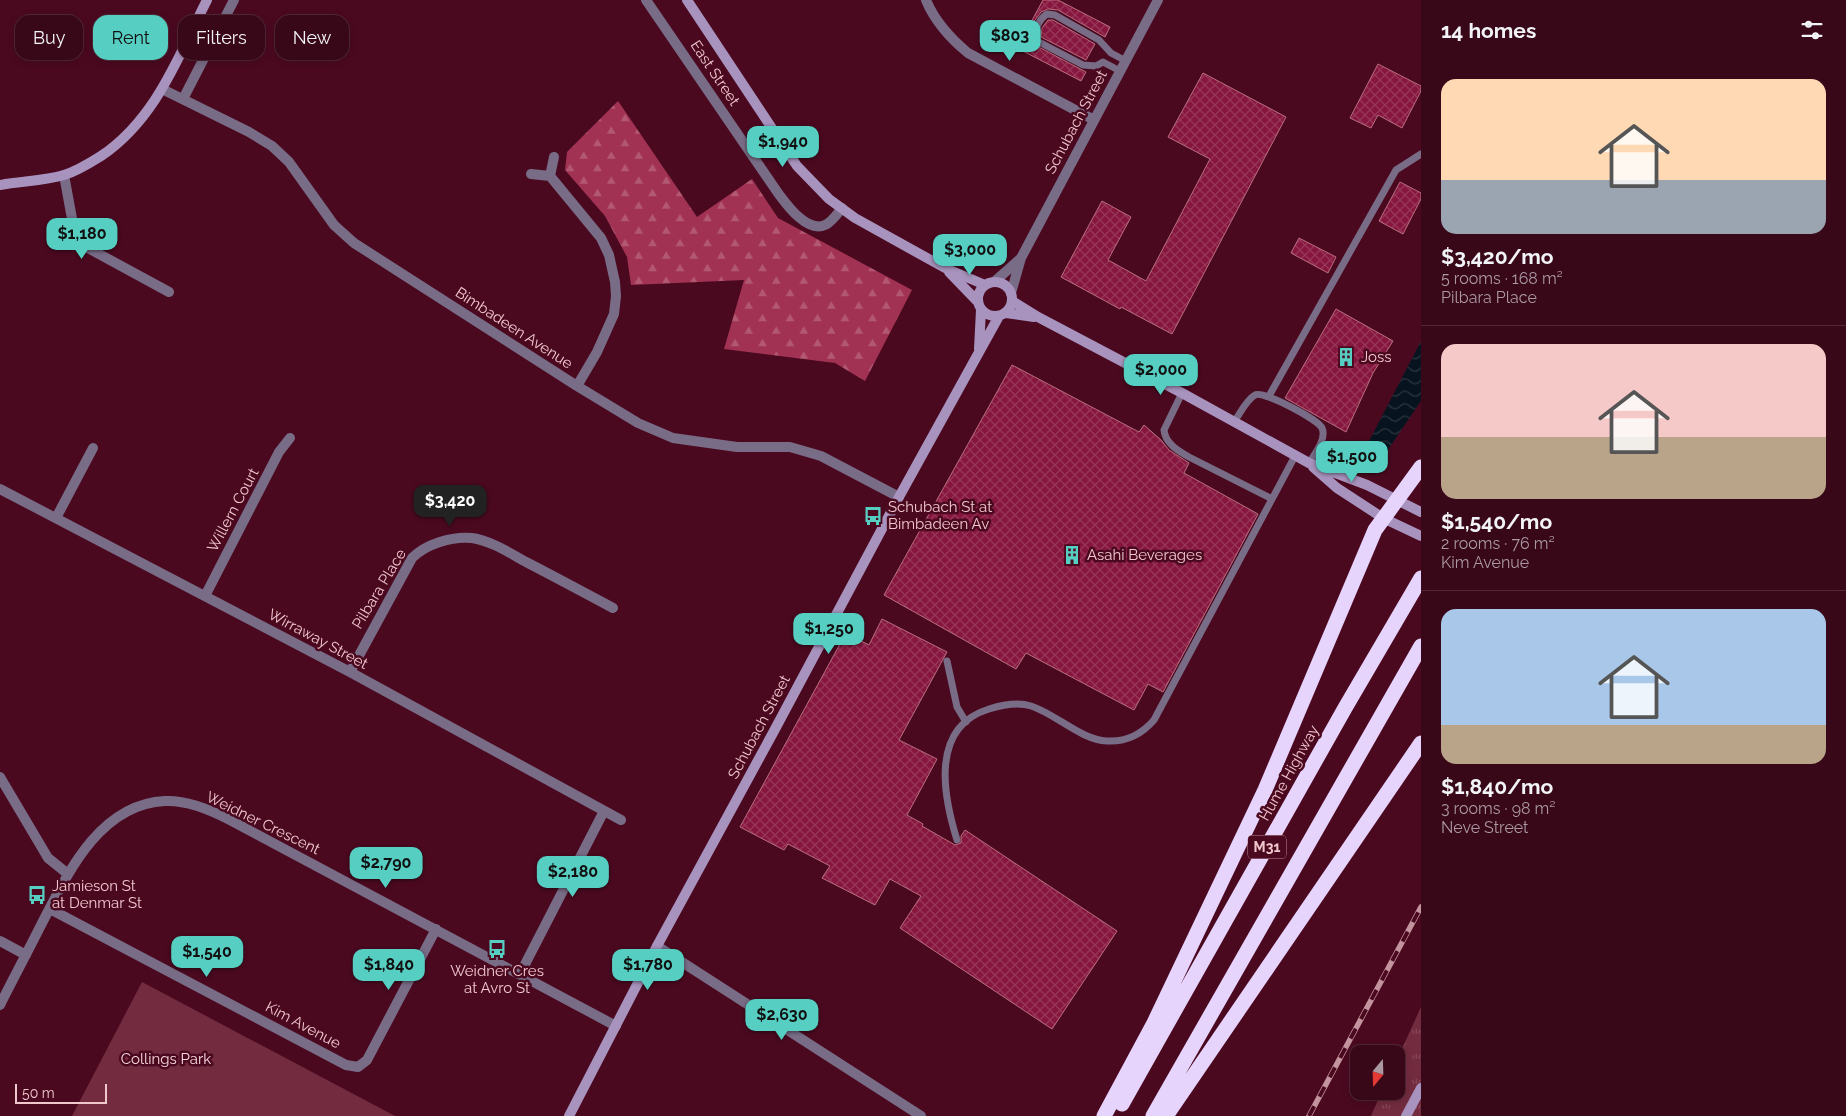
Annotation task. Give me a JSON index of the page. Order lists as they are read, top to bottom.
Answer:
{
  "streets": {
    "highway": ["Hume Highway", "M31"],
    "main road": ["East Street", "Schubach Street"],
    "street": [
      "Bimbadeen Avenue",
      "Willern Court",
      "Pilbara Place",
      "Wirraway Street",
      "Weidner Crescent",
      "Kim Avenue"
    ]
  },
  "crossings": [
    ["East Street", "Schubach Street"],
    ["Schubach Street", "Bimbadeen Avenue"],
    ["Schubach Street", "Weidner Crescent"],
    ["Willern Court", "Wirraway Street"],
    ["Pilbara Place", "Wirraway Street"],
    ["Weidner Crescent", "Kim Avenue"]
  ],
  "parks": ["Collings Park"],
  "places": {
    "building": ["Joss", "Asahi Beverages"],
    "bus stop": ["Schubach St at Bimbadeen Av", "Jamieson St at Denmar St", "Weidner Cres at Avro St"]
  },
  "scale_bar": "50 m",
  "north": "bottom",
  "page": {
    "heading": "14 homes",
    "chip": [
      "Buy",
      "Rent",
      "Filters",
      "New"
    ],
    "price": [
      "$803",
      "$1,940",
      "$1,180",
      "$3,000",
      "$2,000",
      "$1,500",
      "$3,420",
      "$1,250",
      "$2,790",
      "$2,180",
      "$1,540",
      "$1,840",
      "$1,780",
      "$2,630"
    ],
    "list": [
      {
        "name": "$3,420/mo",
        "note": "5 rooms · 168 m² · Pilbara Place"
      },
      {
        "name": "$1,540/mo",
        "note": "2 rooms · 76 m² · Kim Avenue"
      },
      {
        "name": "$1,840/mo",
        "note": "3 rooms · 98 m² · Neve Street"
      }
    ],
    "scale": "50 m"
  }
}
